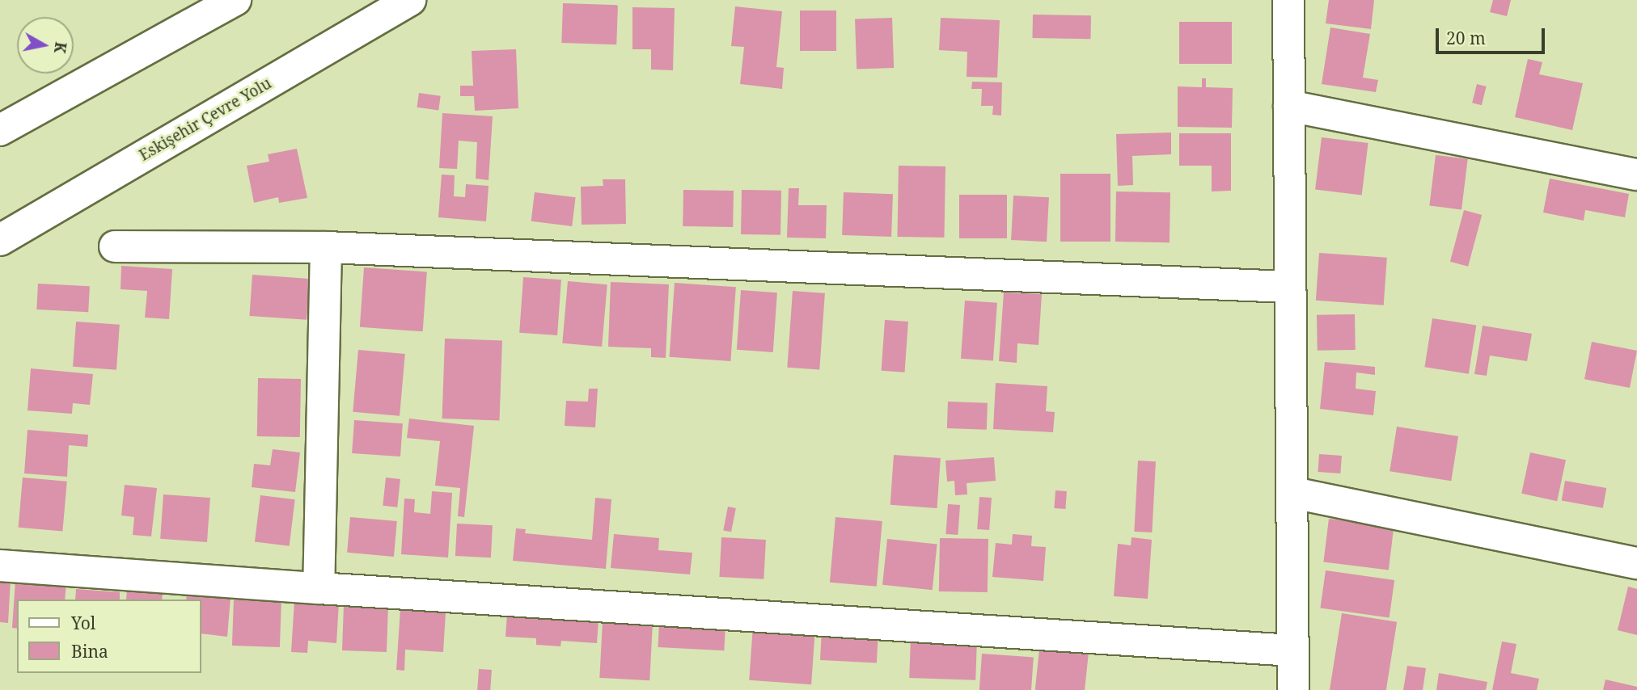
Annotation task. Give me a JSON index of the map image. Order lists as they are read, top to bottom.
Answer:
{
  "streets": {
    "main road": ["Eskişehir Çevre Yolu"]
  },
  "legend": ["Yol", "Bina"],
  "scale_bar": "20 m",
  "north": "right"
}
